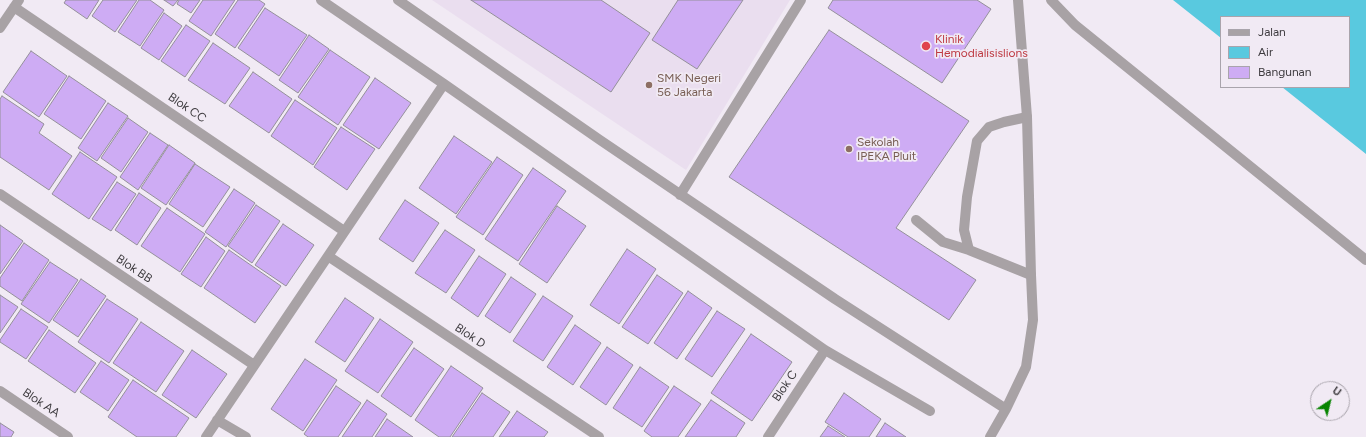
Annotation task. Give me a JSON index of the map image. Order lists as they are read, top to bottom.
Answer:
{
  "streets": {
    "street": [
      "Blok CC",
      "Blok BB",
      "Blok D",
      "Blok C",
      "Blok AA"
    ]
  },
  "places": ["Klinik Hemodialisislions", "SMK Negeri 56 Jakarta", "Sekolah IPEKA Pluit"],
  "legend": ["Jalan", "Air", "Bangunan"],
  "north": "top right"
}
